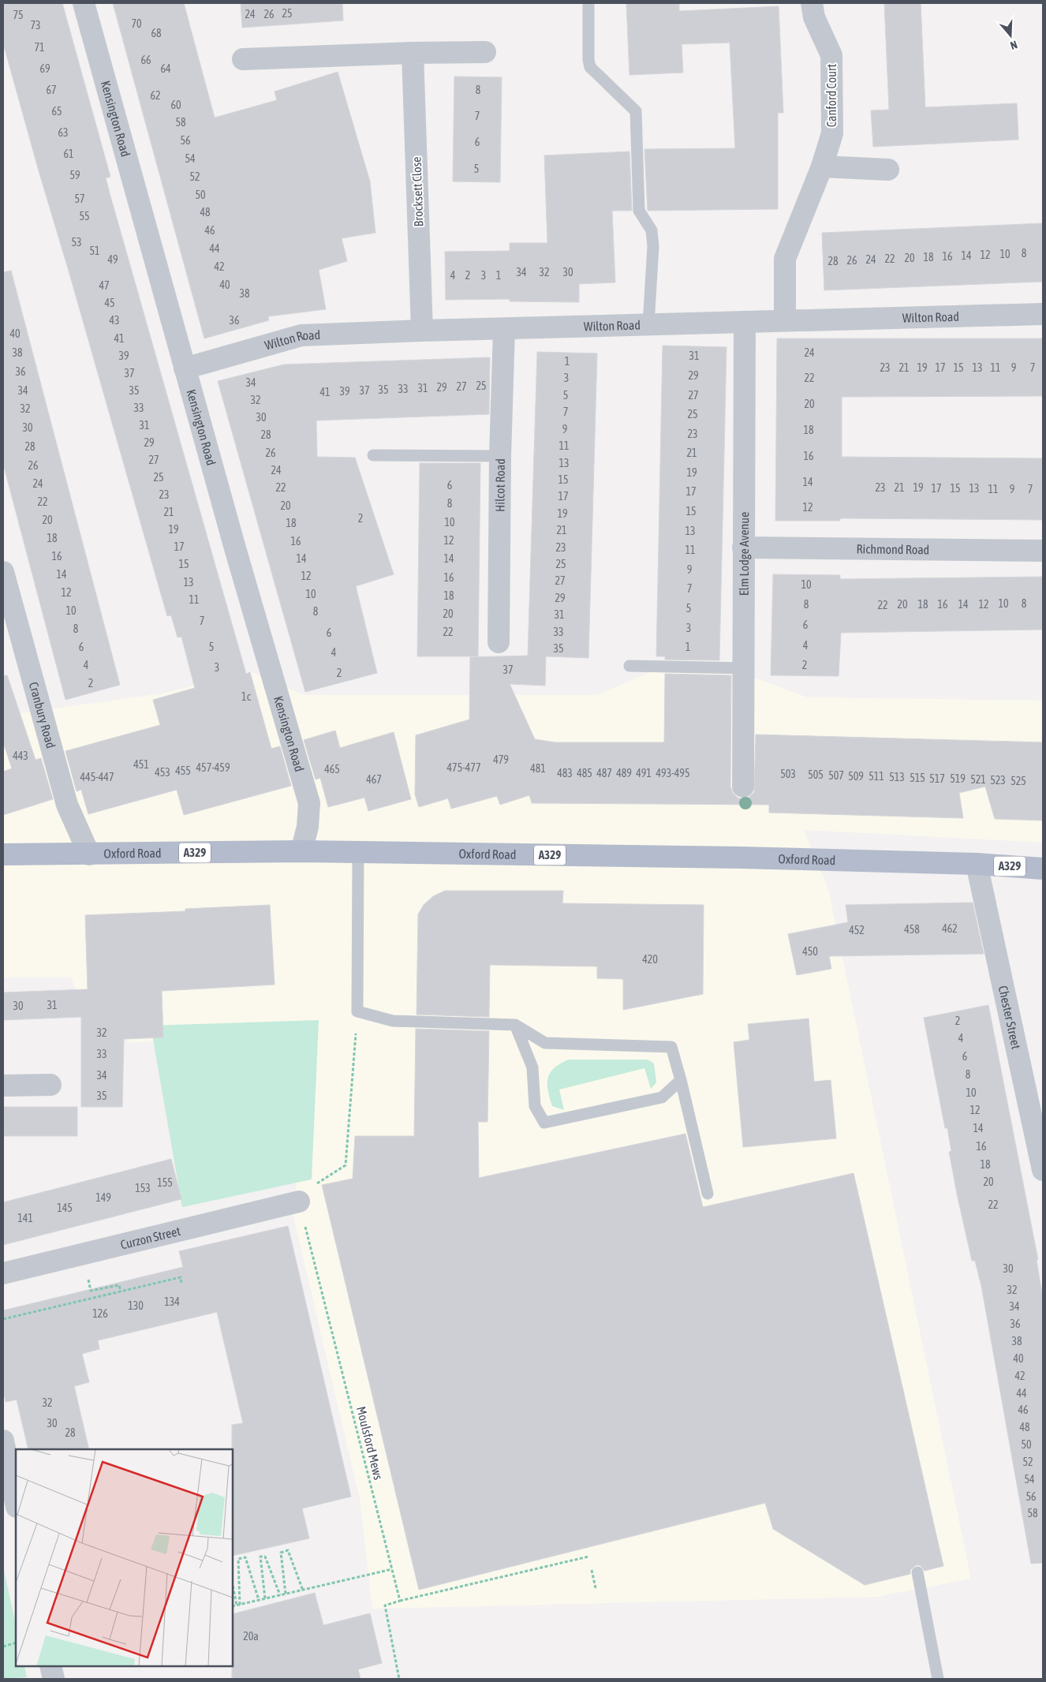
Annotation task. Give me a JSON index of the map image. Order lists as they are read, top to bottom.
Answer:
{
  "streets": {
    "main road": ["A329", "Oxford Road"],
    "street": [
      "Canford Court",
      "Kensington Road",
      "Brocksett Close",
      "Wilton Road",
      "Hilcot Road",
      "Richmond Road",
      "Elm Lodge Avenue",
      "Cranbury Road",
      "Chester Street",
      "Curzon Street"
    ],
    "path": ["Moulsford Mews"]
  },
  "crossings": [
    ["Canford Court", "Wilton Road"],
    ["Kensington Road", "Wilton Road"],
    ["Kensington Road", "Oxford Road"],
    ["Brocksett Close", "Wilton Road"],
    ["Wilton Road", "Hilcot Road"],
    ["Wilton Road", "Elm Lodge Avenue"],
    ["Richmond Road", "Elm Lodge Avenue"],
    ["Cranbury Road", "Oxford Road"],
    ["Oxford Road", "Chester Street"],
    ["Curzon Street", "Moulsford Mews"]
  ],
  "house_numbers": [
    "25",
    "24",
    "26",
    "75",
    "70",
    "73",
    "68",
    "71",
    "66",
    "69",
    "64",
    "67",
    "8",
    "62",
    "60",
    "65",
    "7",
    "58",
    "63",
    "56",
    "6",
    "61",
    "54",
    "5",
    "59",
    "52",
    "50",
    "57",
    "48",
    "55",
    "46",
    "53",
    "44",
    "51",
    "8",
    "10",
    "12",
    "14",
    "16",
    "18",
    "20",
    "22",
    "49",
    "24",
    "26",
    "28",
    "42",
    "34",
    "32",
    "30",
    "4",
    "2",
    "3",
    "1",
    "40",
    "47",
    "38",
    "45",
    "43",
    "36",
    "40",
    "41",
    "38",
    "24",
    "39",
    "31",
    "1",
    "23",
    "21",
    "19",
    "17",
    "15",
    "13",
    "11",
    "9",
    "7",
    "36",
    "37",
    "29",
    "3",
    "22",
    "34",
    "25",
    "27",
    "29",
    "31",
    "33",
    "35",
    "34",
    "35",
    "37",
    "39",
    "41",
    "5",
    "27",
    "32",
    "20",
    "33",
    "32",
    "7",
    "25",
    "30",
    "31",
    "30",
    "9",
    "18",
    "23",
    "28",
    "29",
    "11",
    "28",
    "26",
    "21",
    "16",
    "27",
    "13",
    "26",
    "24",
    "19",
    "25",
    "15",
    "14",
    "24",
    "6",
    "22",
    "23",
    "21",
    "19",
    "17",
    "15",
    "13",
    "11",
    "9",
    "7",
    "17",
    "23",
    "17",
    "22",
    "8",
    "20",
    "12",
    "15",
    "21",
    "19",
    "2",
    "20",
    "10",
    "18",
    "19",
    "21",
    "13",
    "18",
    "12",
    "16",
    "17",
    "23",
    "11",
    "16",
    "14",
    "14",
    "15",
    "25",
    "9",
    "14",
    "12",
    "16",
    "27",
    "13",
    "10",
    "7",
    "12",
    "10",
    "18",
    "29",
    "11",
    "10",
    "8",
    "8",
    "20",
    "18",
    "16",
    "14",
    "12",
    "22",
    "5",
    "10",
    "8",
    "20",
    "31",
    "7",
    "6",
    "3",
    "8",
    "22",
    "33",
    "6",
    "4",
    "6",
    "5",
    "1",
    "35",
    "4",
    "4",
    "2",
    "3",
    "37",
    "2",
    "2",
    "1c",
    "443",
    "479",
    "451",
    "457-459",
    "475-477",
    "481",
    "465",
    "455",
    "453",
    "483",
    "485",
    "487",
    "489",
    "491",
    "493-495",
    "503",
    "505",
    "507",
    "509",
    "511",
    "445-447",
    "513",
    "515",
    "517",
    "519",
    "467",
    "521",
    "523",
    "525",
    "462",
    "458",
    "452",
    "450",
    "420",
    "31",
    "30",
    "2",
    "32",
    "4",
    "33",
    "6",
    "8",
    "34",
    "10",
    "35",
    "12",
    "14",
    "16",
    "18",
    "20",
    "155",
    "153",
    "149",
    "22",
    "145",
    "141",
    "30",
    "32",
    "134",
    "130",
    "34",
    "126",
    "36",
    "38",
    "40",
    "42",
    "44",
    "32",
    "46",
    "30",
    "48",
    "28",
    "50",
    "52",
    "54",
    "56",
    "58",
    "20a"
  ],
  "north": "bottom"
}
